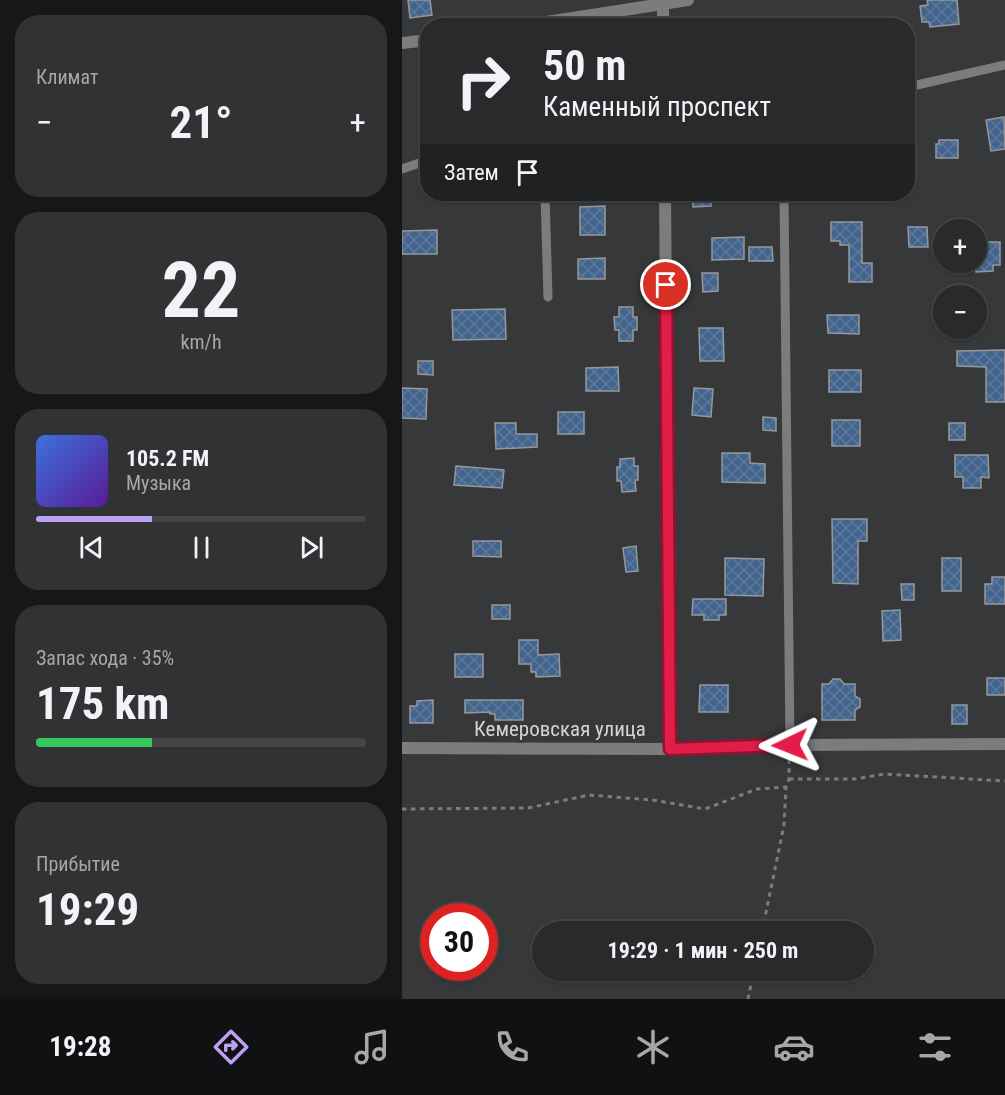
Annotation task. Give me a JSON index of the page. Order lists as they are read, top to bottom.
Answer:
{
  "streets": {
    "street": ["Кемеровская улица"]
  },
  "page": {
    "tile": [
      "Климат",
      ["22", "km/h"],
      ["Запас хода · 35%", "175 km"],
      ["Прибытие", "19:29"]
    ],
    "turn": ["50 m", "Каменный проспект"],
    "heat": ["−", "21°", "+"],
    "then": "Затем",
    "map_buttons": ["+", "−"],
    "song": ["105.2 FM", "Музыка"],
    "limit": "30",
    "trip": "19:29 · 1 мин · 250 m",
    "tabs": "19:28"
  }
}
